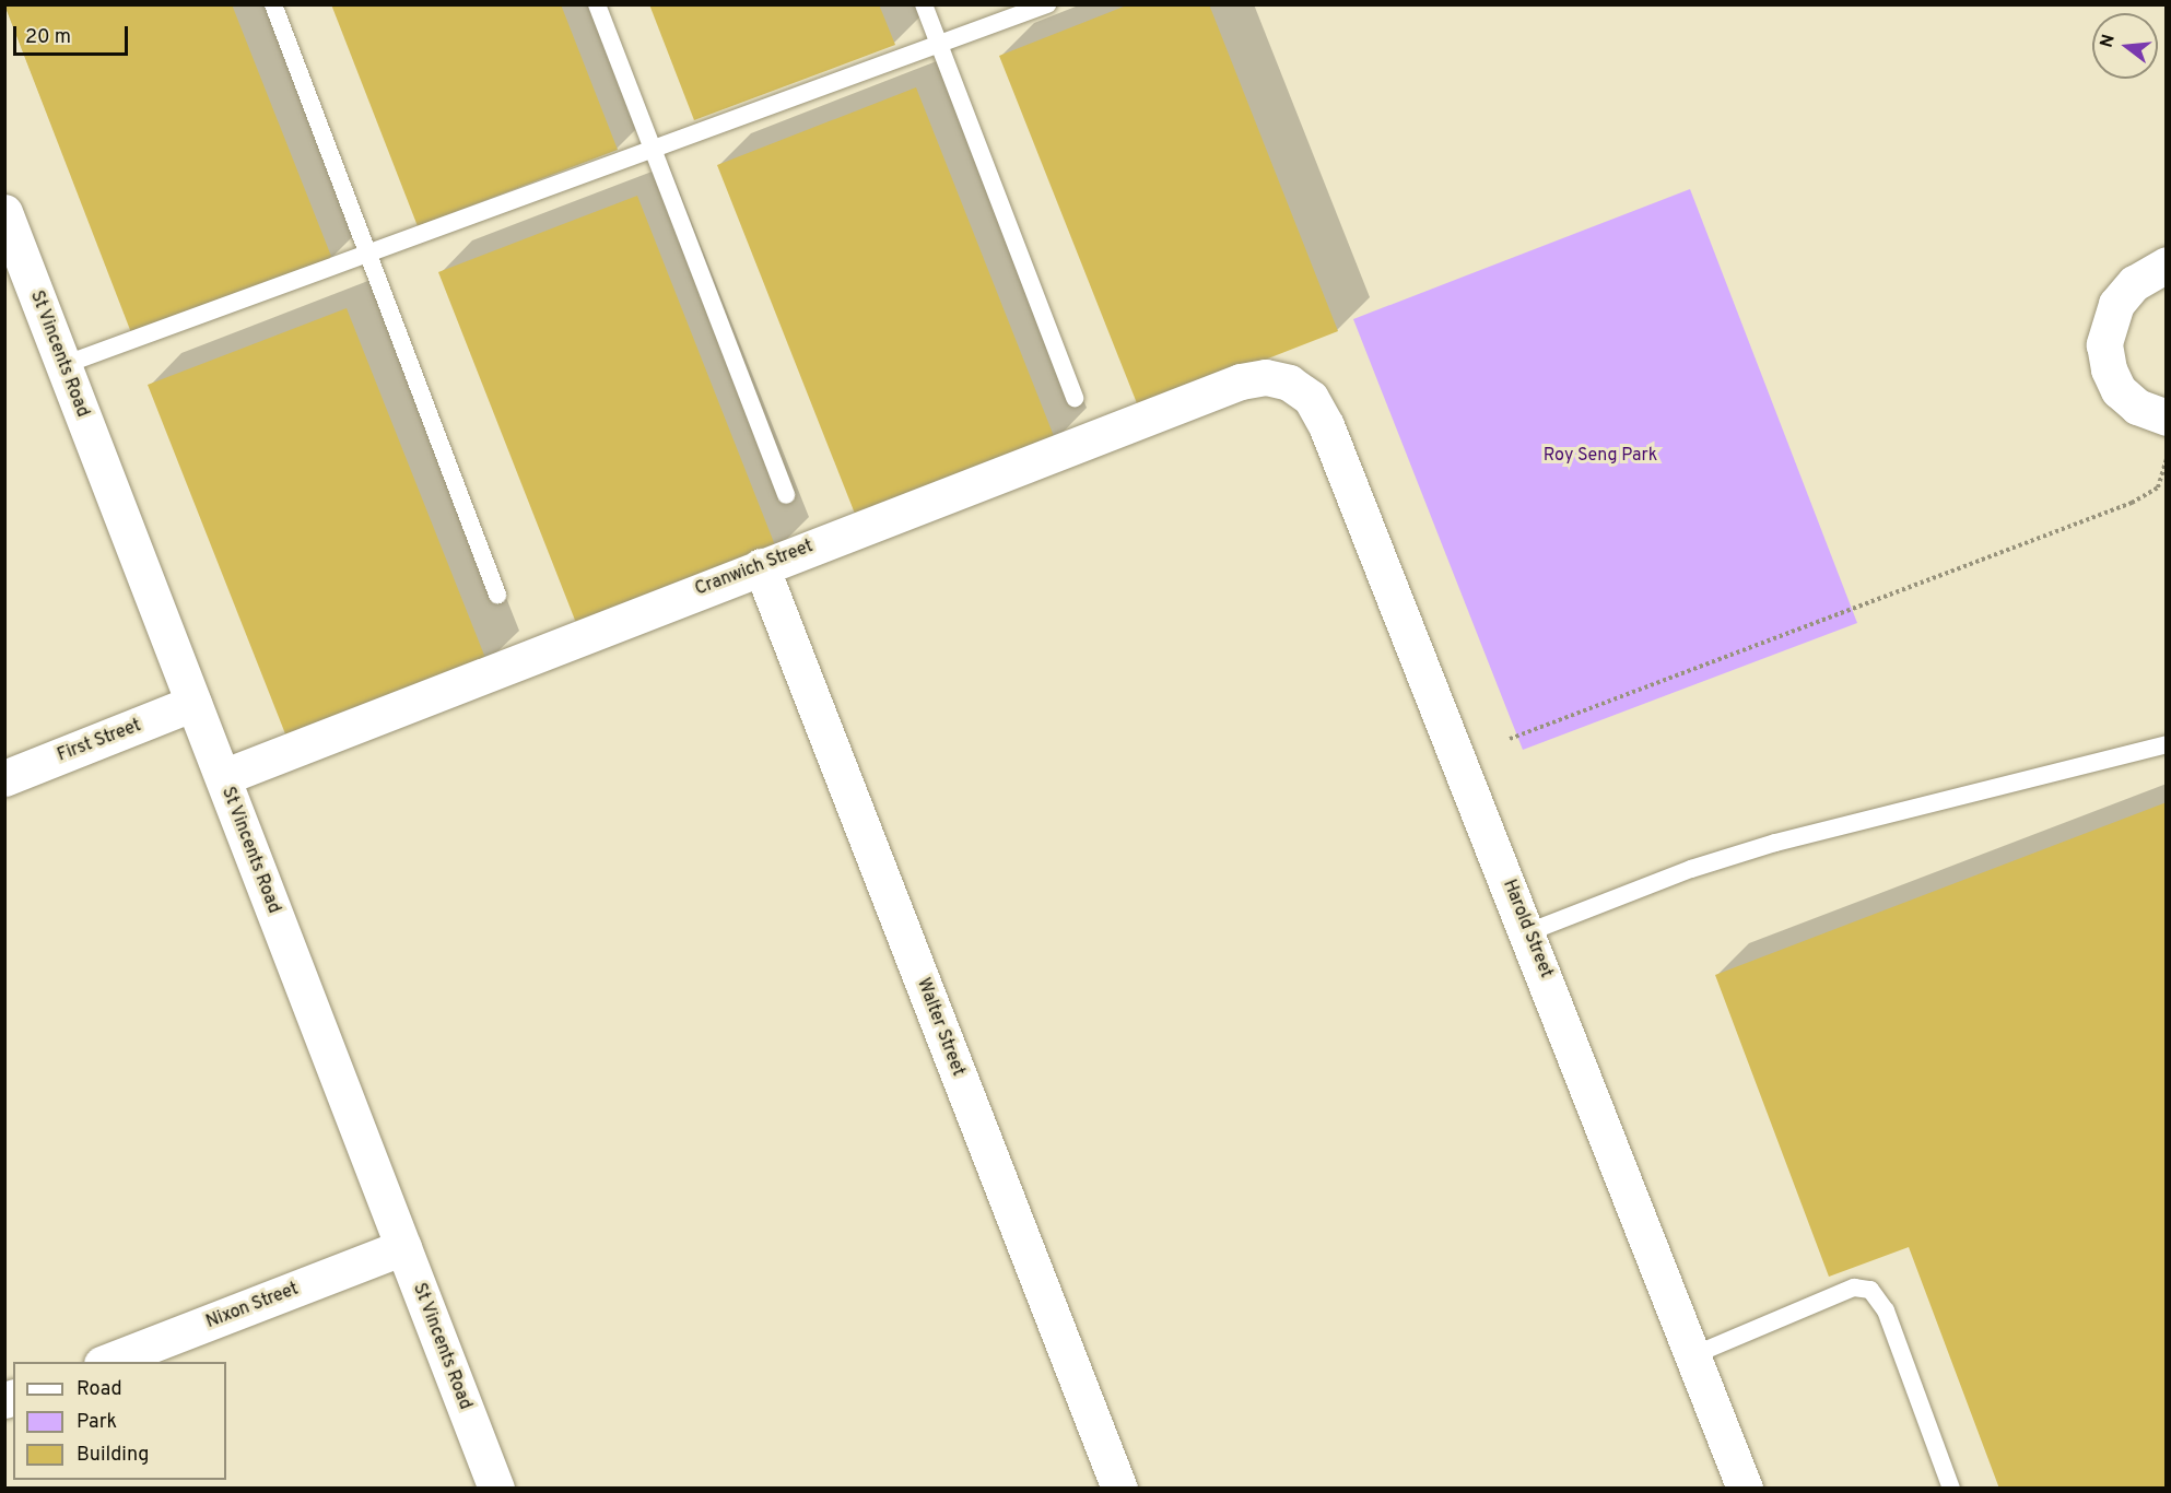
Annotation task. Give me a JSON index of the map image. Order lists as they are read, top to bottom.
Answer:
{
  "streets": {
    "street": [
      "St Vincents Road",
      "Cranwich Street",
      "First Street",
      "Harold Street",
      "Walter Street",
      "Nixon Street"
    ]
  },
  "crossings": [
    ["St Vincents Road", "Cranwich Street"],
    ["St Vincents Road", "First Street"],
    ["St Vincents Road", "Nixon Street"],
    ["Cranwich Street", "Harold Street"],
    ["Cranwich Street", "Walter Street"]
  ],
  "parks": ["Roy Seng Park"],
  "legend": ["Road", "Park", "Building"],
  "scale_bar": "20 m",
  "north": "left"
}
